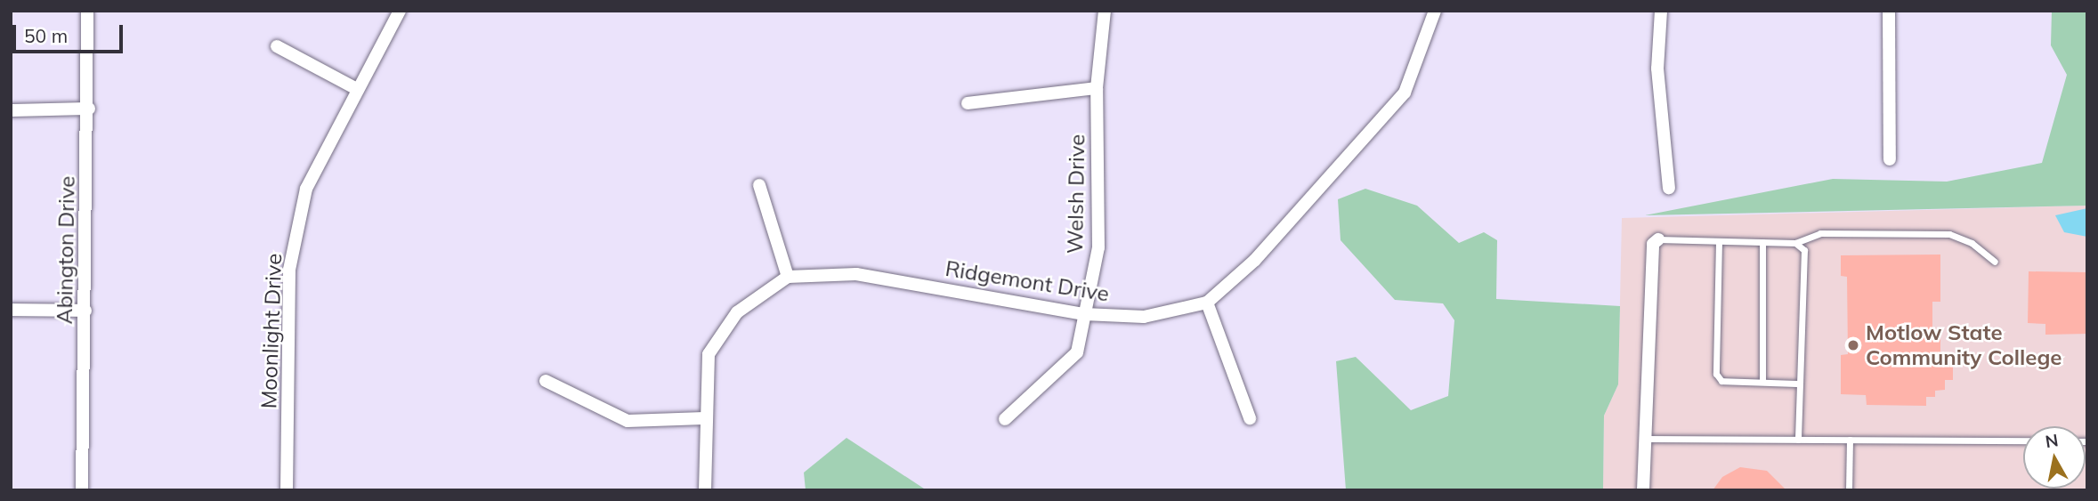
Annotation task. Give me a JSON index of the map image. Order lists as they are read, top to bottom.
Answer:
{
  "streets": {
    "street": [
      "Welsh Drive",
      "Abington Drive",
      "Ridgemont Drive",
      "Moonlight Drive"
    ]
  },
  "crossings": [
    ["Welsh Drive", "Ridgemont Drive"]
  ],
  "places": ["Motlow State Community College"],
  "scale_bar": "50 m",
  "north": "top"
}
